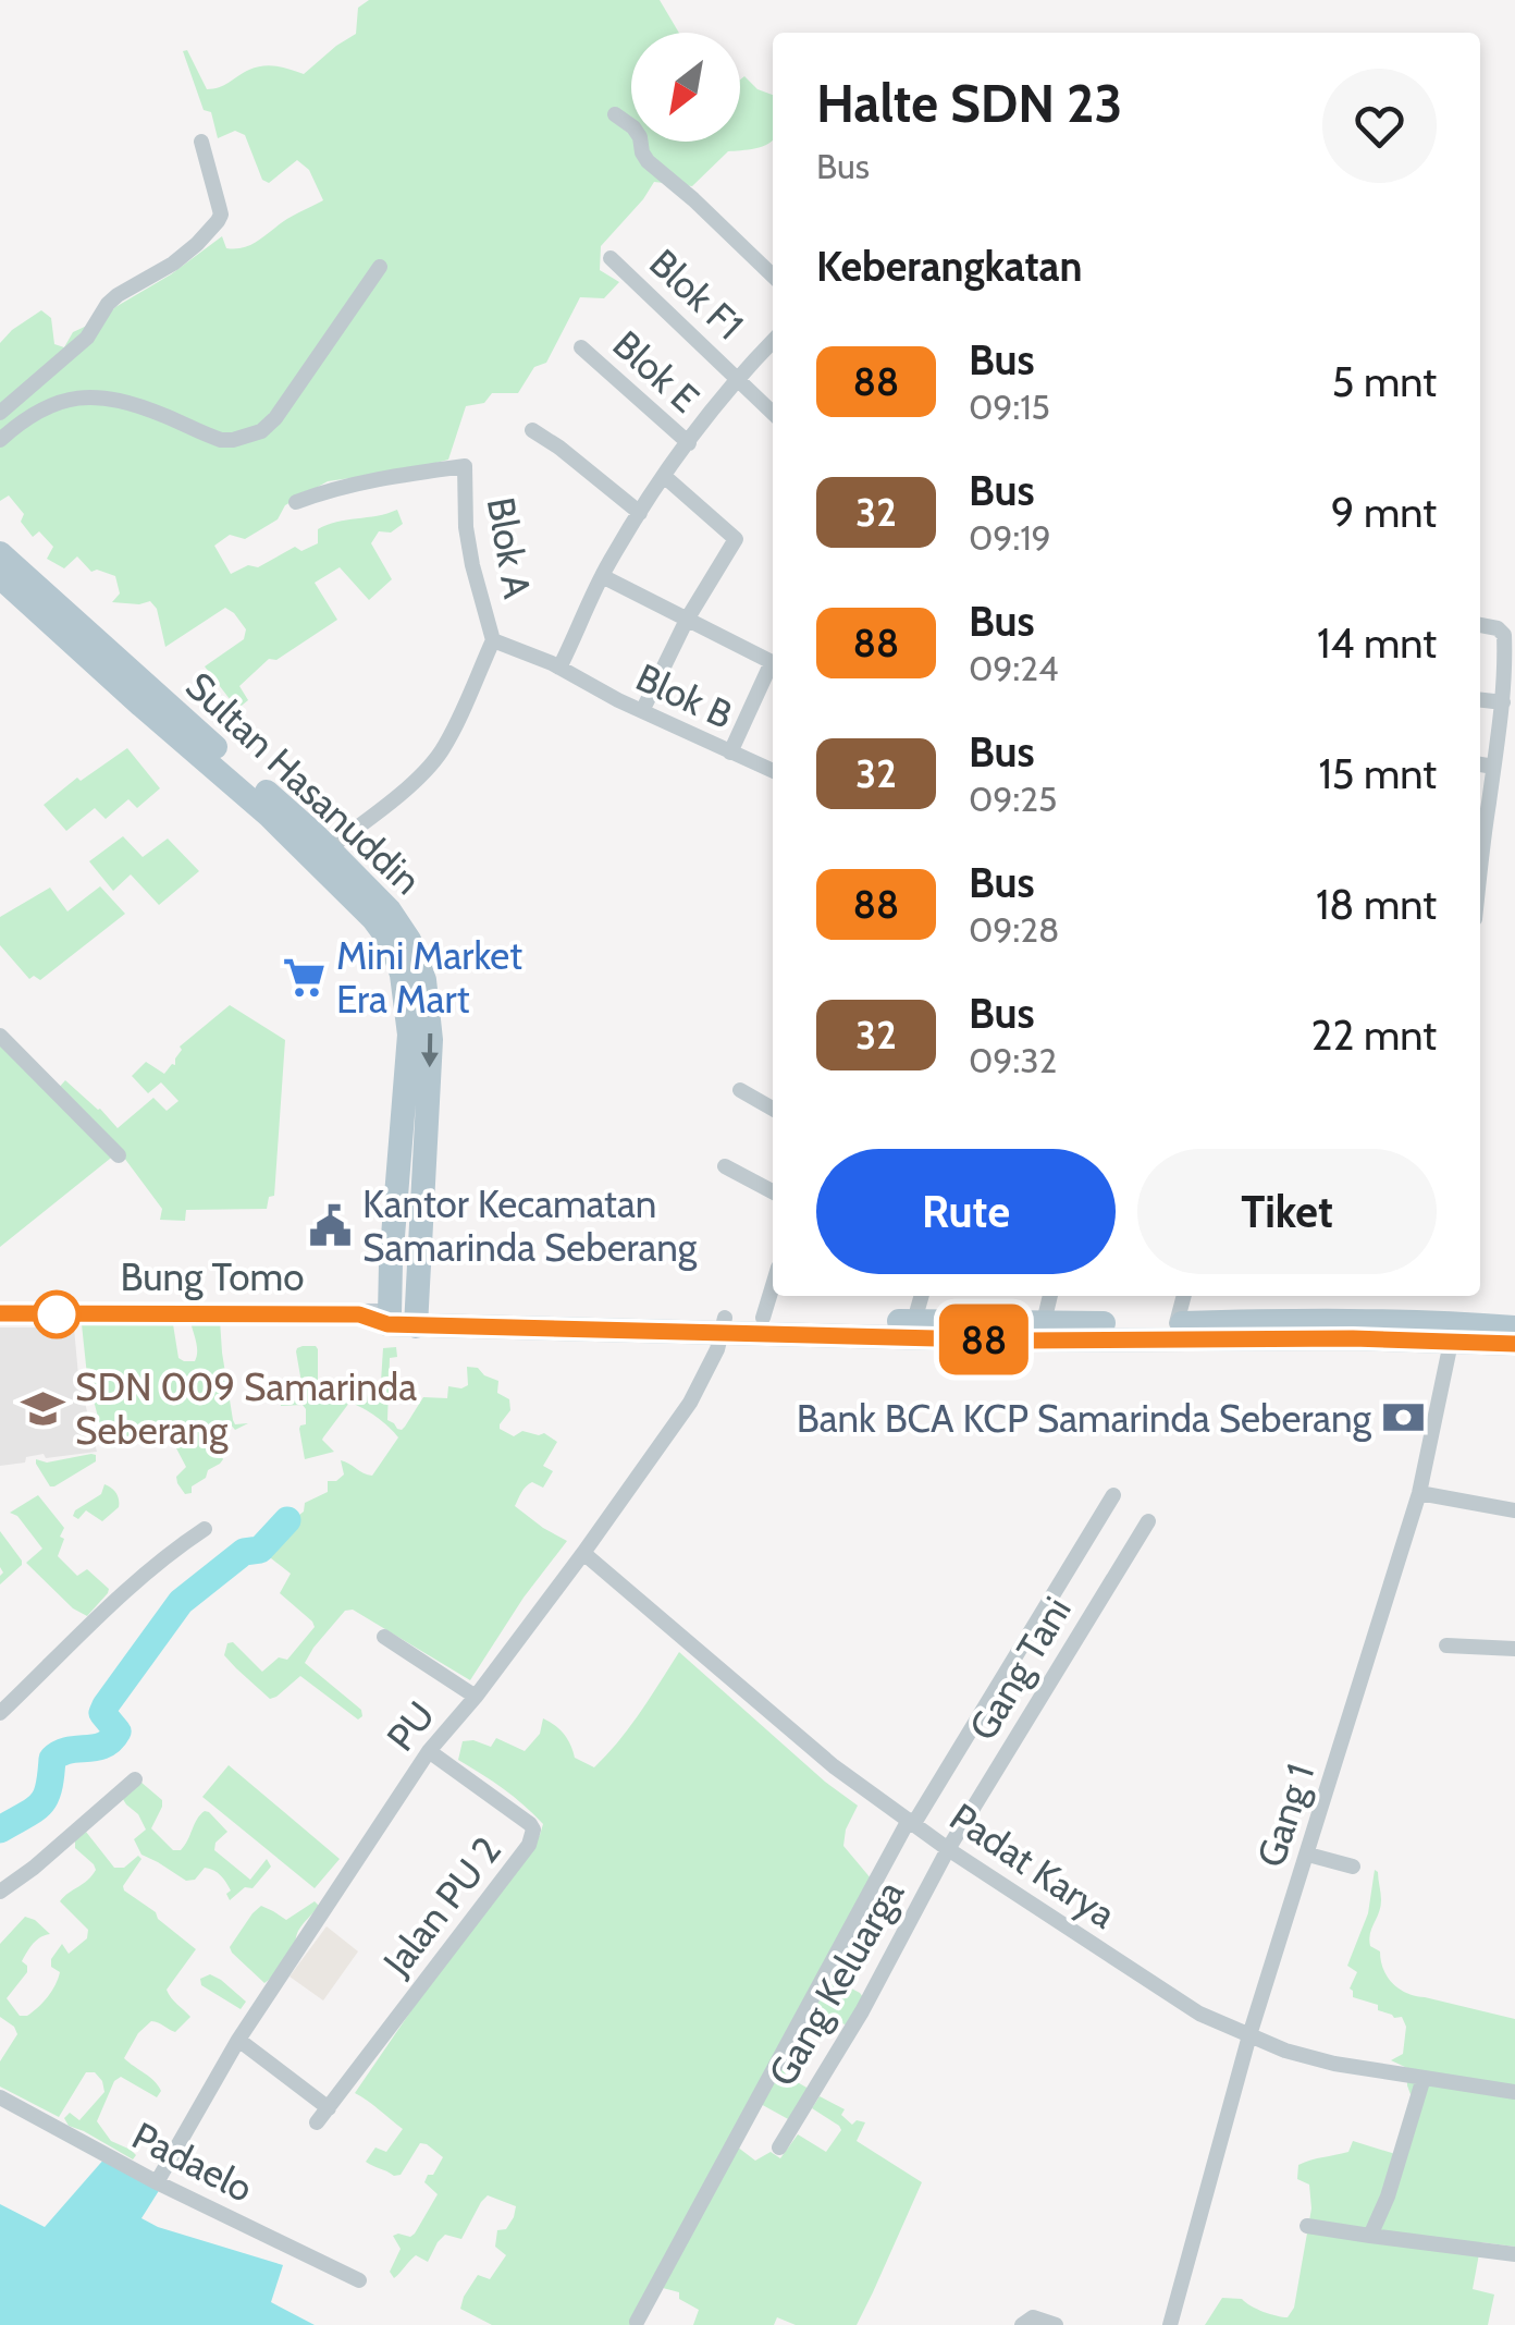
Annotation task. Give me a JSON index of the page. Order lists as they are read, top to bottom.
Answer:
{
  "streets": {
    "main road": ["Sultan Hasanuddin", "Bung Tomo"],
    "street": [
      "Blok F1",
      "Blok E",
      "Blok A",
      "Blok B",
      "Gang Tani",
      "PU",
      "Gang 1",
      "Padat Karya",
      "Jalan PU 2",
      "Gang Keluarga",
      "Padaelo"
    ]
  },
  "crossings": [
    ["Blok A", "Blok B"],
    ["Sultan Hasanuddin", "Bung Tomo"],
    ["Bung Tomo", "PU"],
    ["Bung Tomo", "Gang 1"],
    ["Gang Tani", "Padat Karya"],
    ["Gang Tani", "Gang Keluarga"],
    ["PU", "Padat Karya"],
    ["PU", "Jalan PU 2"],
    ["PU", "Padaelo"],
    ["Gang 1", "Padat Karya"],
    ["Padat Karya", "Gang Keluarga"]
  ],
  "places": {
    "supermarket": ["Mini Market Era Mart"],
    "public building": ["Kantor Kecamatan Samarinda Seberang"],
    "school or university": ["SDN 009 Samarinda Seberang"],
    "bank": ["Bank BCA KCP Samarinda Seberang"]
  },
  "lines": ["bus line 88"],
  "north": "bottom left",
  "page": {
    "on_map": "88",
    "heading": [
      ["Halte SDN 23", "Bus"],
      "Keberangkatan"
    ],
    "list": [
      {
        "mark": "88",
        "name": "Bus",
        "note": "09:15",
        "value": "5 mnt"
      },
      {
        "mark": "32",
        "name": "Bus",
        "note": "09:19",
        "value": "9 mnt"
      },
      {
        "mark": "88",
        "name": "Bus",
        "note": "09:24",
        "value": "14 mnt"
      },
      {
        "mark": "32",
        "name": "Bus",
        "note": "09:25",
        "value": "15 mnt"
      },
      {
        "mark": "88",
        "name": "Bus",
        "note": "09:28",
        "value": "18 mnt"
      },
      {
        "mark": "32",
        "name": "Bus",
        "note": "09:32",
        "value": "22 mnt"
      }
    ],
    "buttons": ["Rute", "Tiket"]
  }
}
